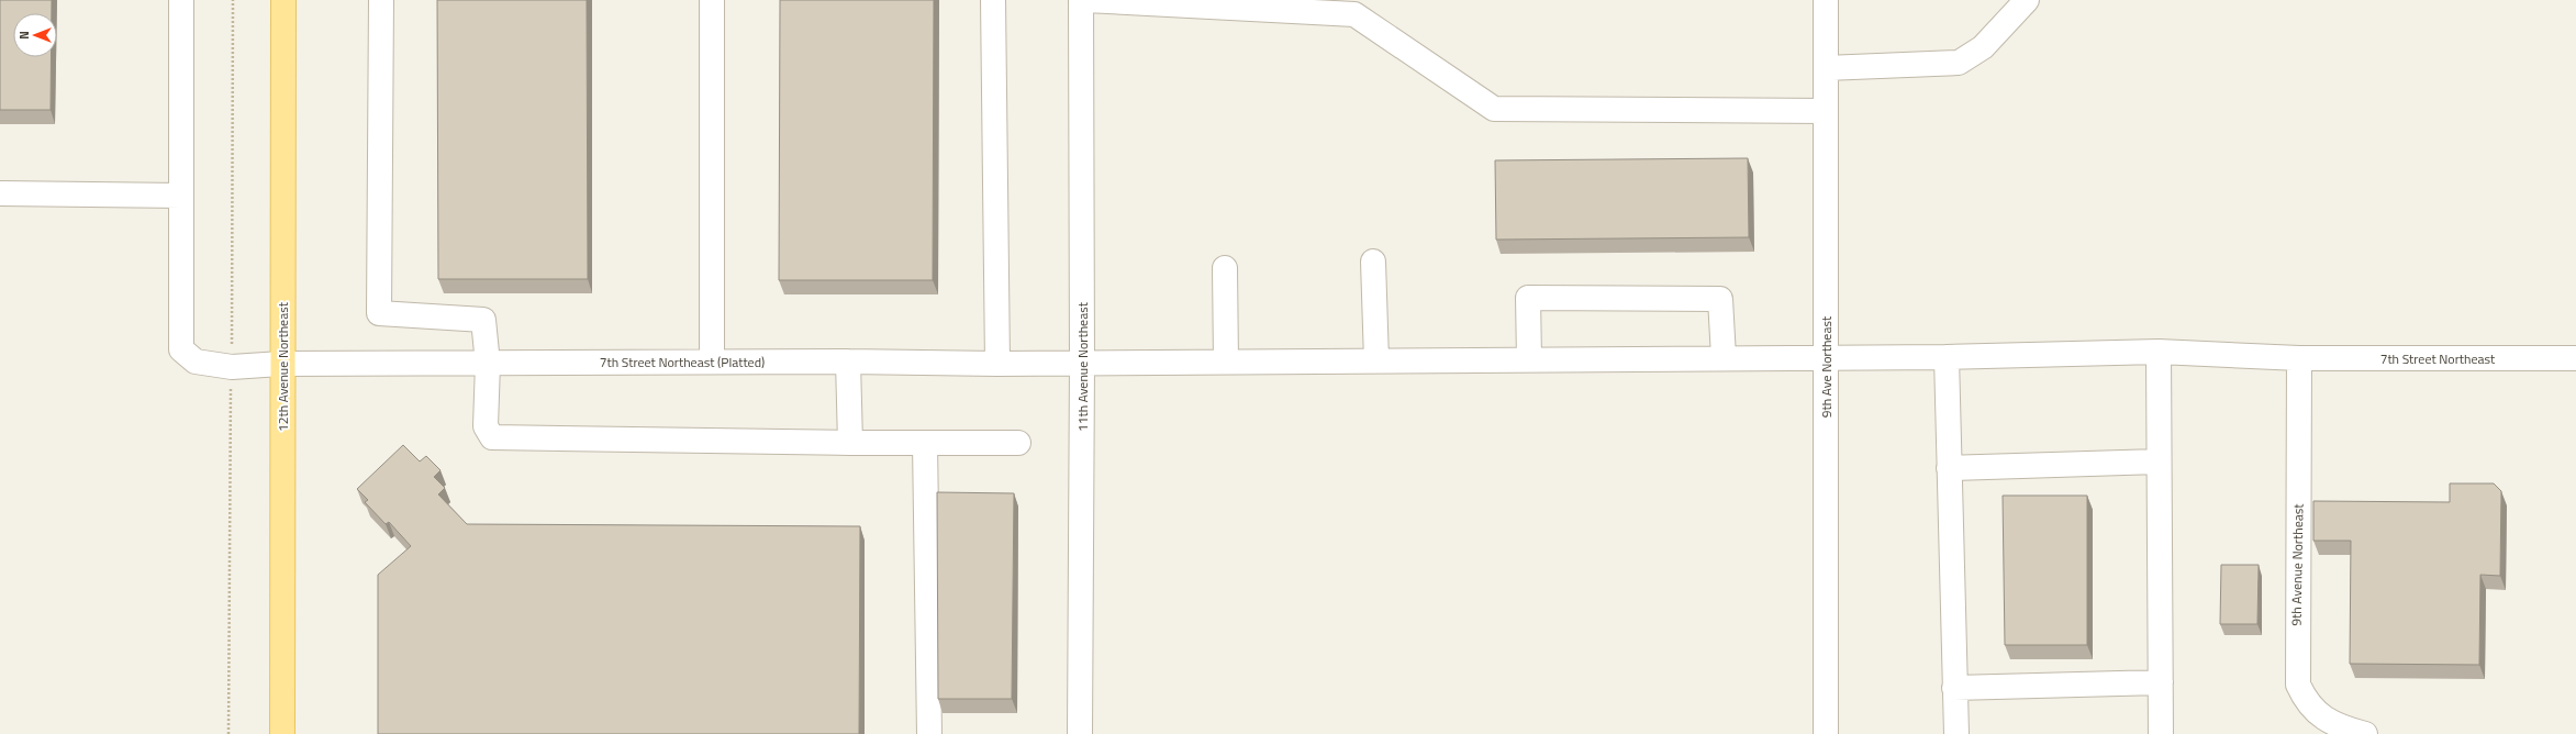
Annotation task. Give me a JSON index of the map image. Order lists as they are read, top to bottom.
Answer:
{
  "streets": {
    "main road": ["12th Avenue Northeast"],
    "street": [
      "7th Street Northeast",
      "7th Street Northeast (Platted)",
      "11th Avenue Northeast",
      "9th Ave Northeast",
      "9th Avenue Northeast"
    ]
  },
  "crossings": [
    ["7th Street Northeast", "7th Street Northeast (Platted)"],
    ["7th Street Northeast", "9th Ave Northeast"],
    ["7th Street Northeast", "9th Avenue Northeast"],
    ["7th Street Northeast (Platted)", "12th Avenue Northeast"],
    ["7th Street Northeast (Platted)", "11th Avenue Northeast"]
  ],
  "north": "left"
}
